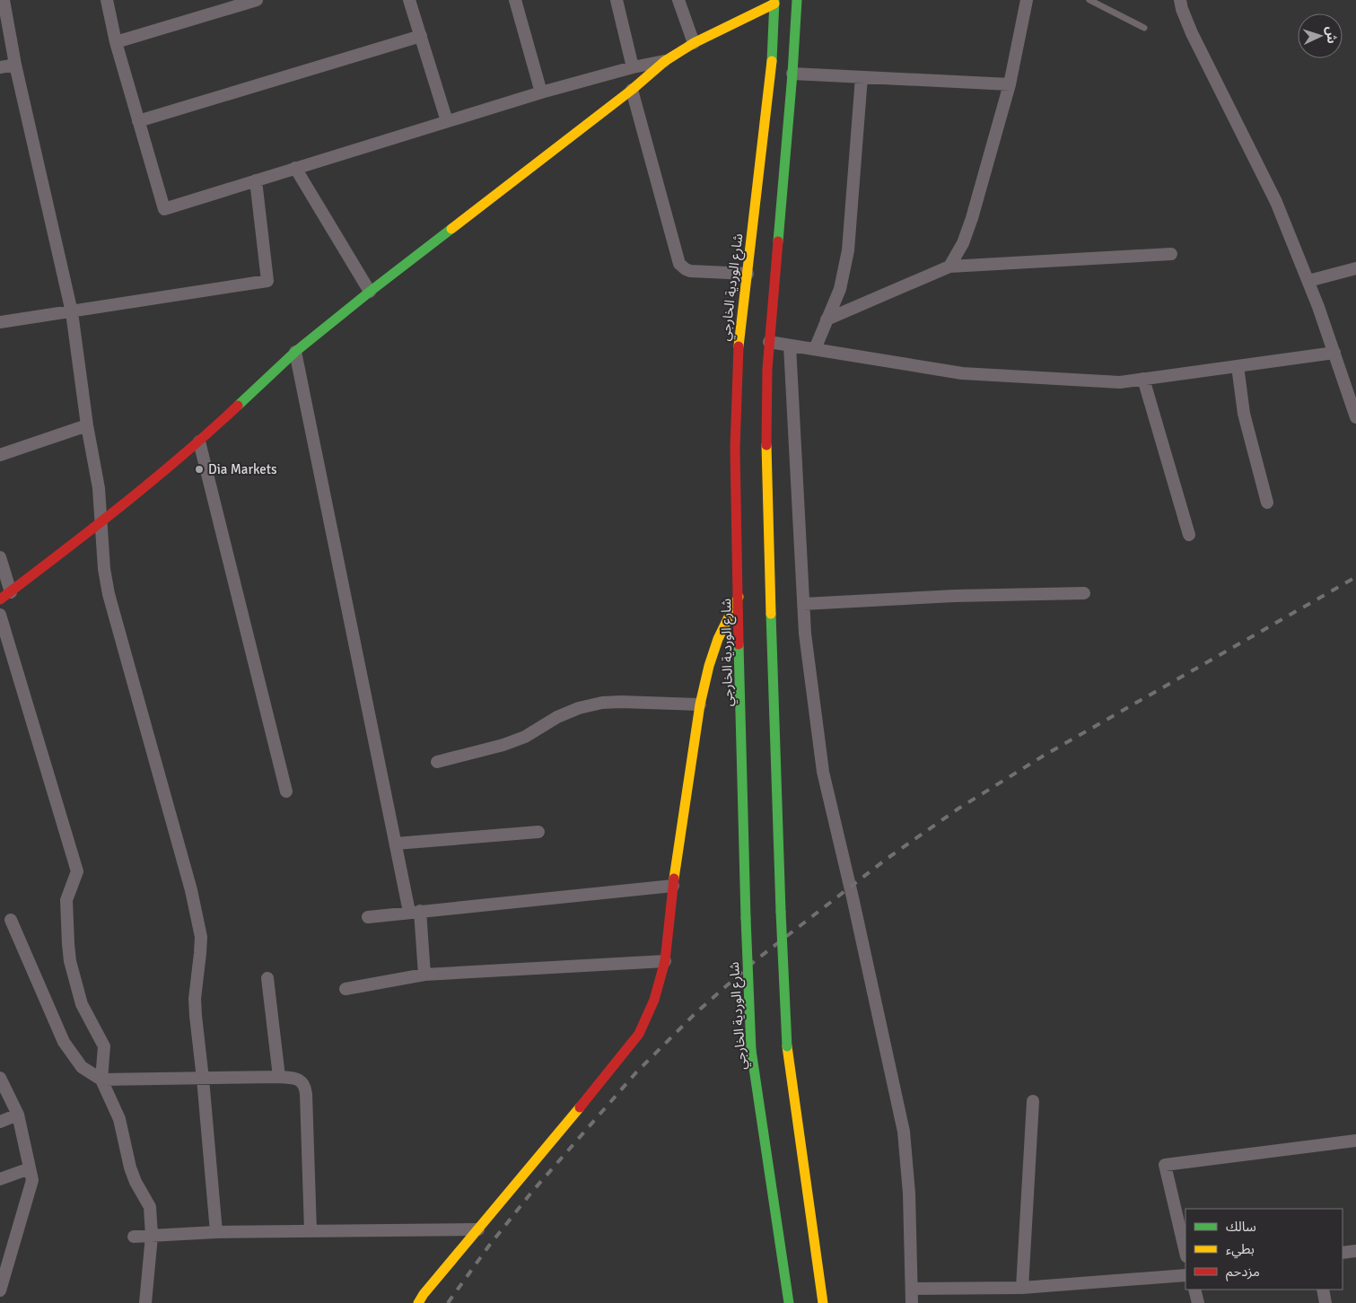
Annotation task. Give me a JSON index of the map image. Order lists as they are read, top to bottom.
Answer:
{
  "streets": {
    "main road": ["شارع الوردية الخارجي"]
  },
  "places": ["Dia Markets"],
  "legend": ["سالك", "بطيء", "مزدحم"],
  "north": "right"
}
